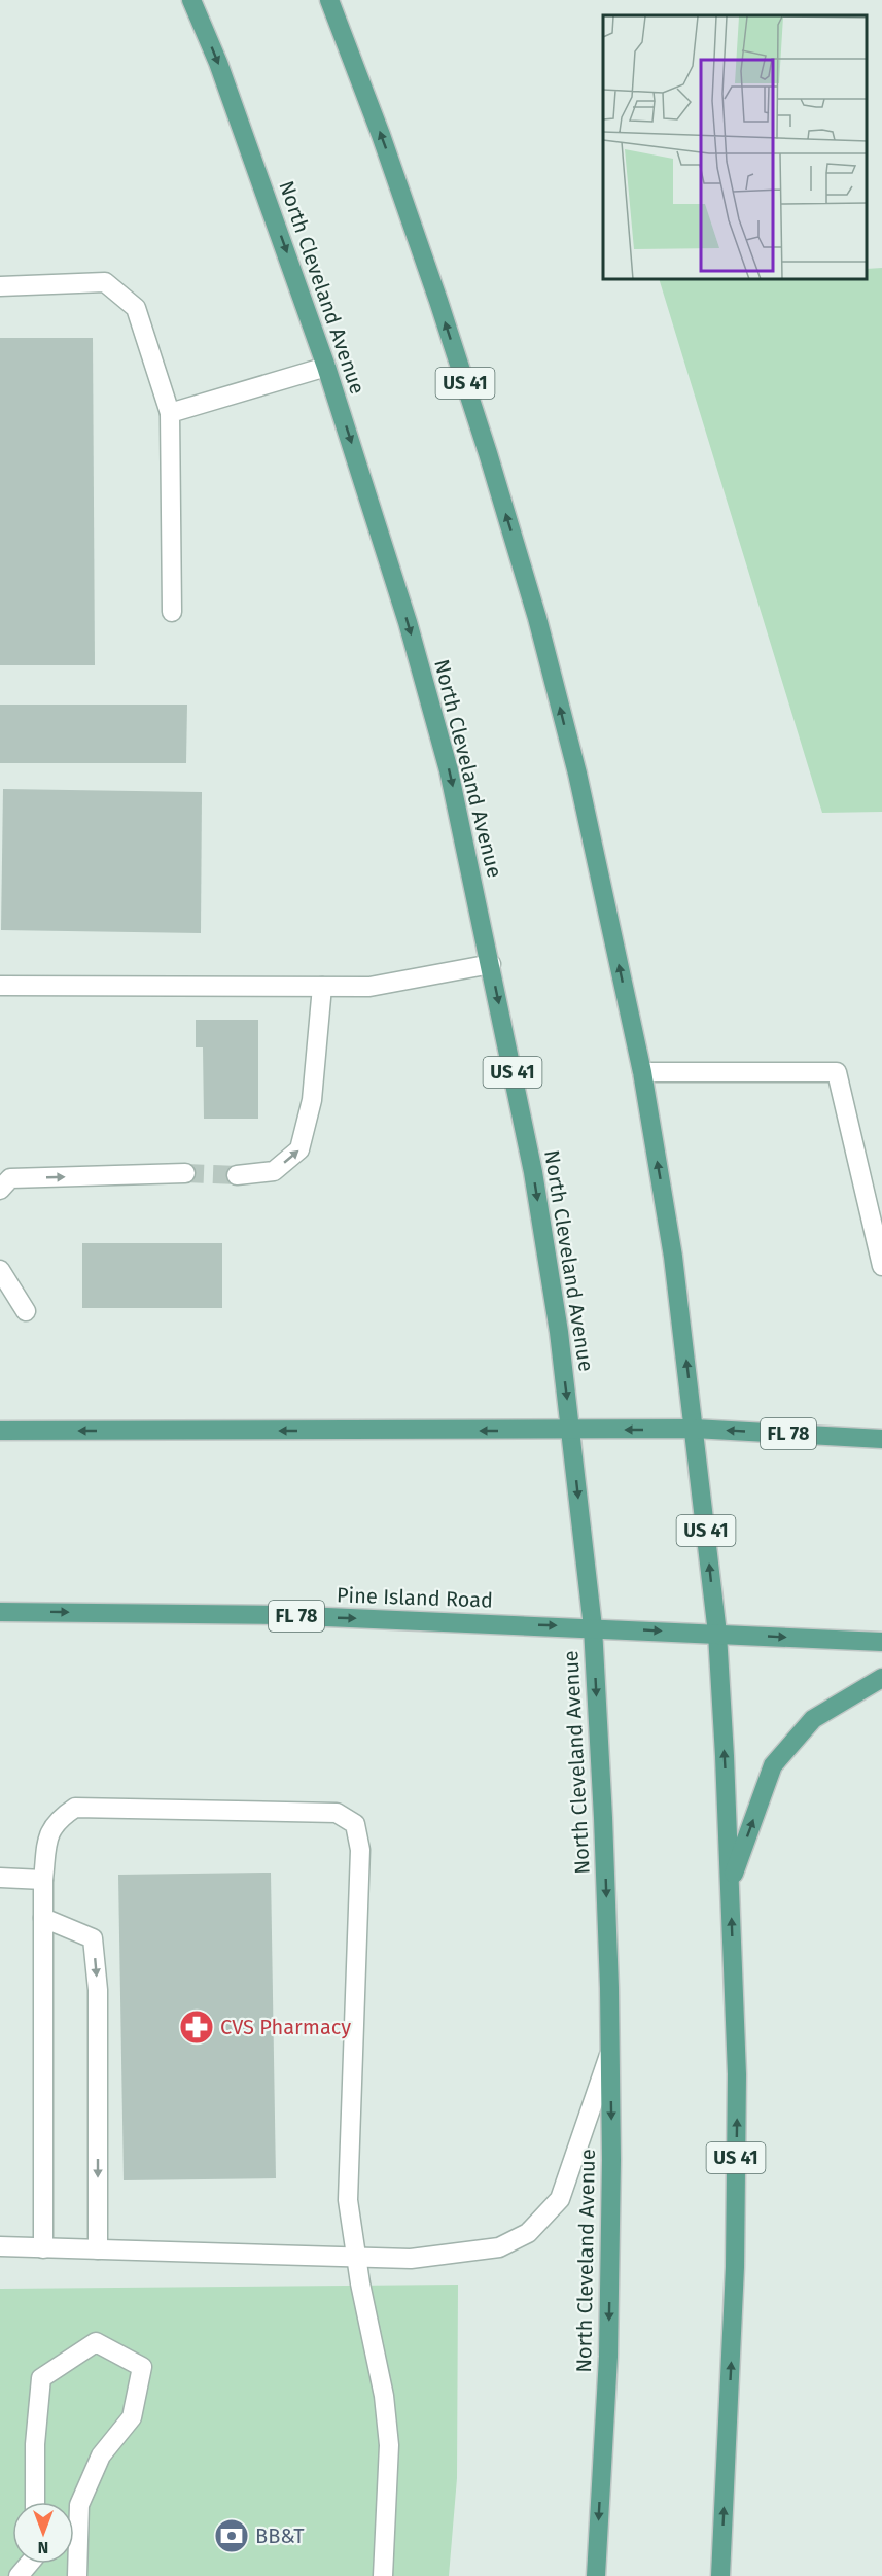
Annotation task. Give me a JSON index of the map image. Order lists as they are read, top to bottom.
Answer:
{
  "streets": {
    "main road": [
      "North Cleveland Avenue",
      "US 41",
      "FL 78",
      "Pine Island Road"
    ]
  },
  "crossings": [
    ["North Cleveland Avenue", "FL 78"],
    ["North Cleveland Avenue", "Pine Island Road"],
    ["US 41", "FL 78"],
    ["US 41", "Pine Island Road"],
    ["FL 78", "Pine Island Road"]
  ],
  "one_way": ["Pine Island Road"],
  "places": {
    "pharmacy": ["CVS Pharmacy"],
    "bank": ["BB&T"]
  },
  "north": "bottom"
}
